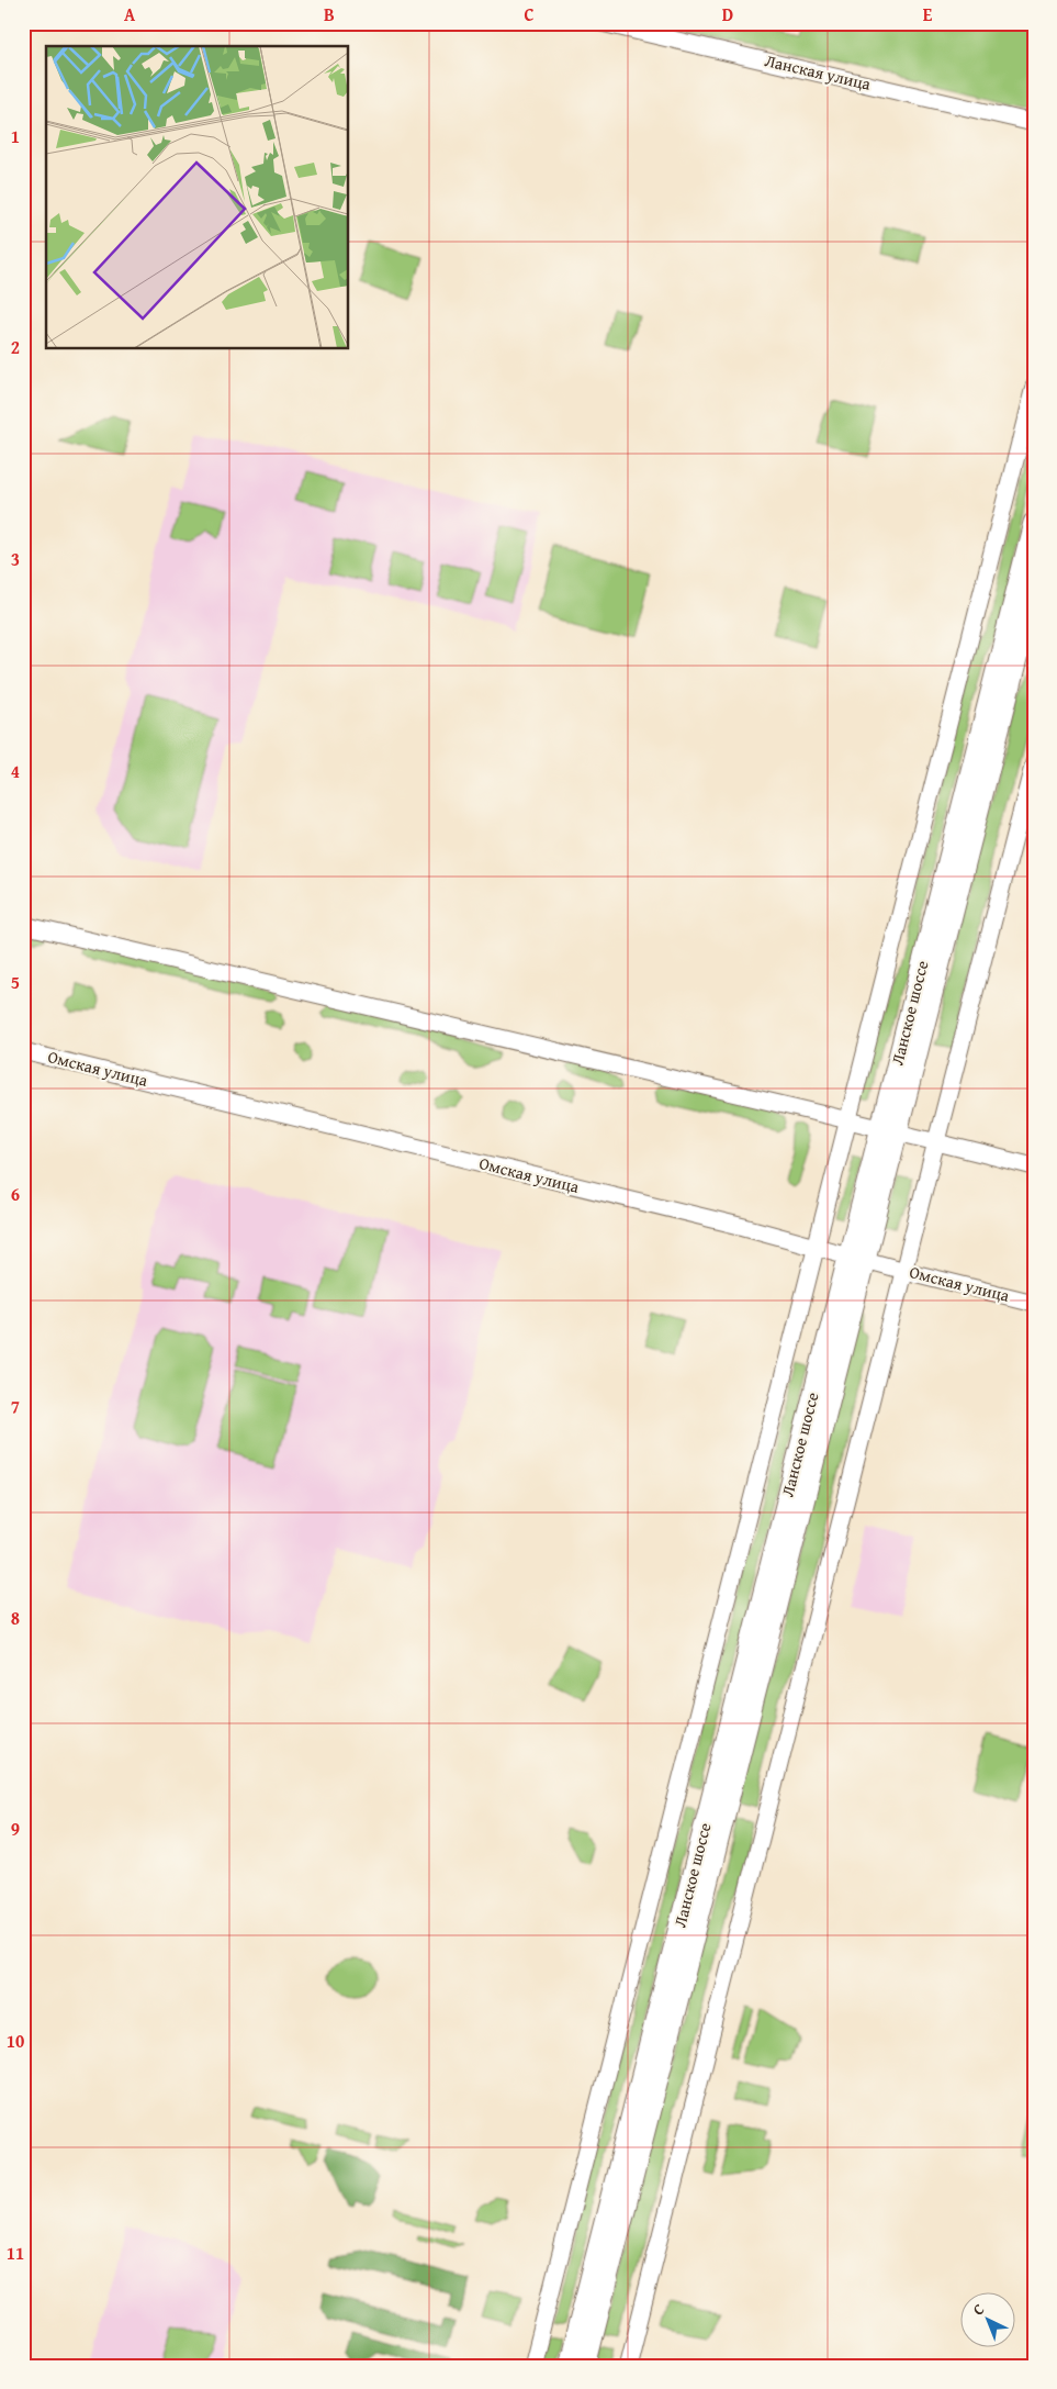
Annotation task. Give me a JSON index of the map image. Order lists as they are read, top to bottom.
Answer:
{
  "streets": {
    "main road": ["Ланское шоссе"],
    "street": ["Ланская улица", "Омская улица"]
  },
  "crossings": [
    ["Ланское шоссе", "Омская улица"]
  ],
  "north": "top left",
  "grid": {
    "columns": [
      "A",
      "B",
      "C",
      "D",
      "E"
    ],
    "rows": [
      "1",
      "2",
      "3",
      "4",
      "5",
      "6",
      "7",
      "8",
      "9",
      "10",
      "11"
    ]
  }
}
